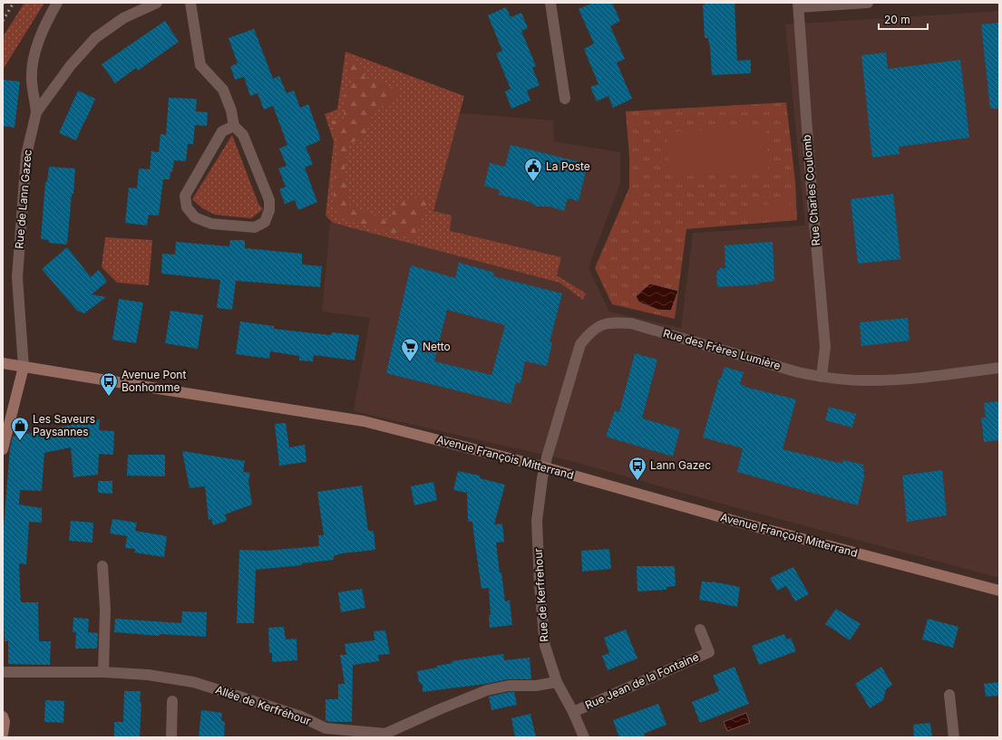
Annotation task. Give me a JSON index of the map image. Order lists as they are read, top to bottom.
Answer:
{
  "streets": {
    "main road": ["Avenue François Mitterrand"],
    "street": [
      "Rue Charles Coulomb",
      "Rue de Lann Gazec",
      "Rue des Frères Lumière",
      "Rue de Kerfrehour",
      "Rue Jean de la Fontaine",
      "Allée de Kerfréhour"
    ]
  },
  "crossings": [
    ["Rue Charles Coulomb", "Rue des Frères Lumière"],
    ["Rue de Lann Gazec", "Avenue François Mitterrand"],
    ["Rue des Frères Lumière", "Avenue François Mitterrand"],
    ["Rue des Frères Lumière", "Rue de Kerfrehour"],
    ["Avenue François Mitterrand", "Rue de Kerfrehour"],
    ["Rue de Kerfrehour", "Rue Jean de la Fontaine"],
    ["Rue de Kerfrehour", "Allée de Kerfréhour"]
  ],
  "places": {
    "public building": ["La Poste"],
    "supermarket": ["Netto"],
    "bus stop": ["Avenue Pont Bonhomme", "Lann Gazec"],
    "shop": ["Les Saveurs Paysannes"]
  },
  "scale_bar": "20 m"
}
